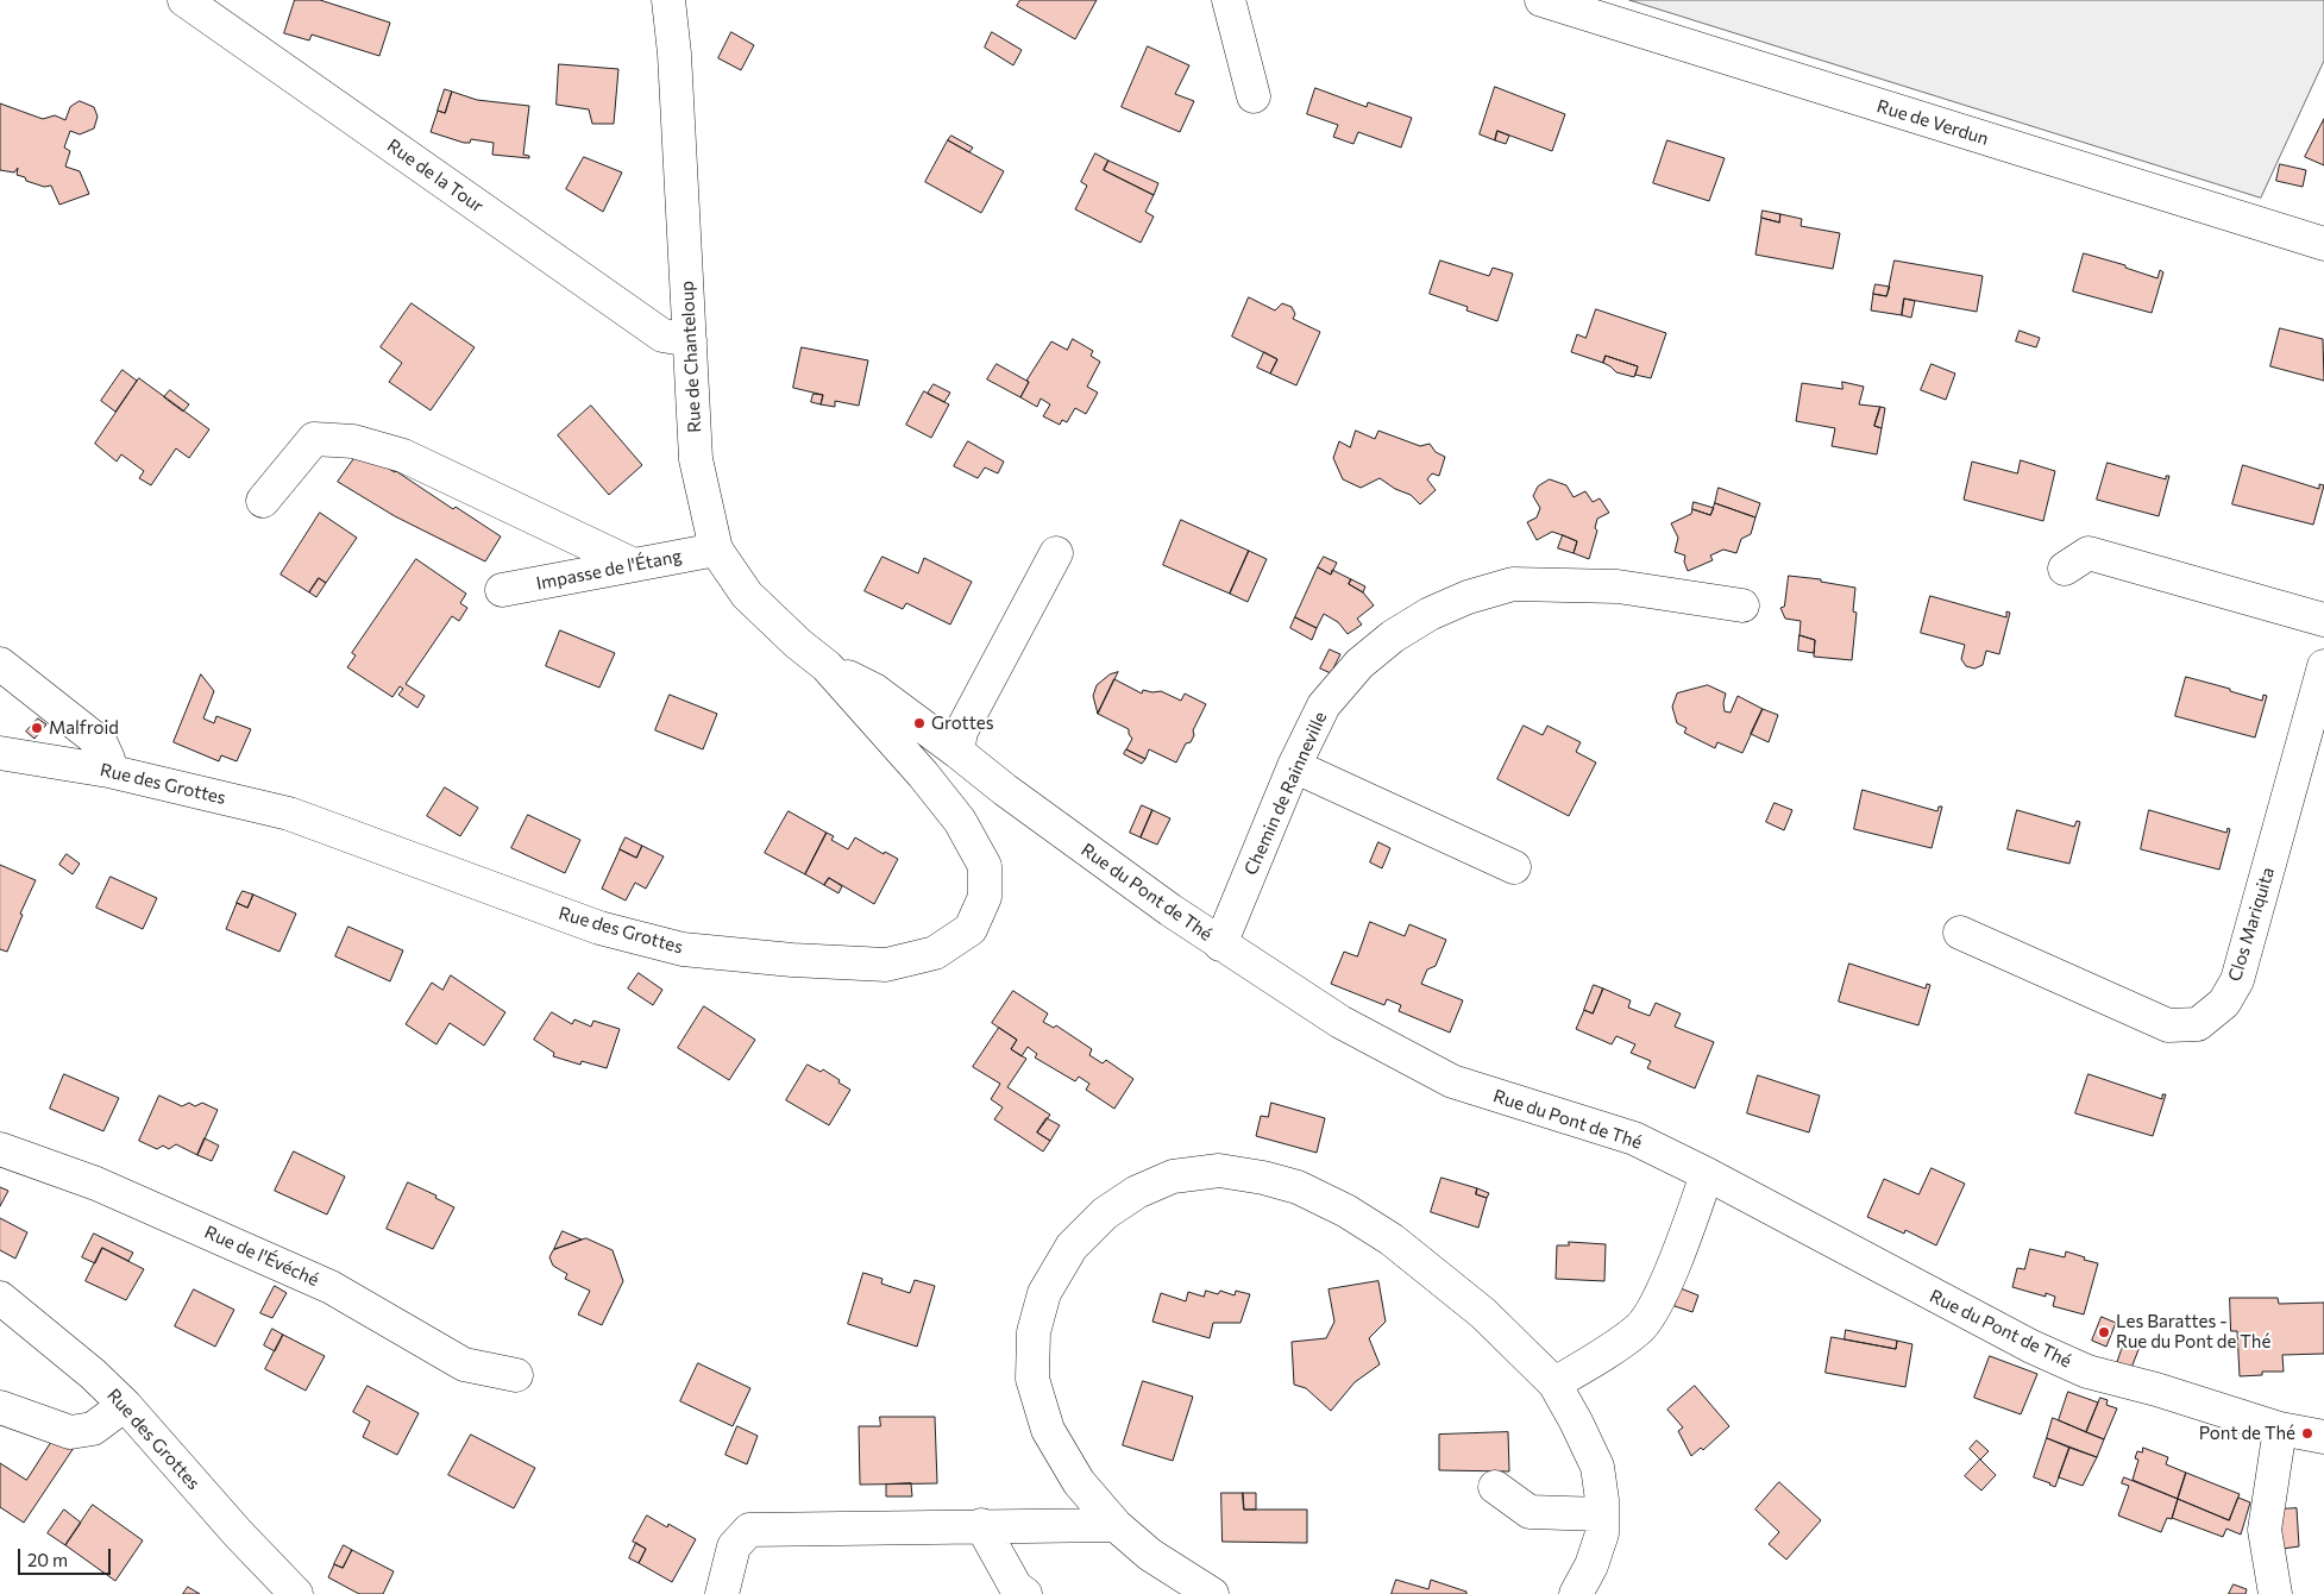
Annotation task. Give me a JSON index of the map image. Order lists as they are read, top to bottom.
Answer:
{
  "streets": {
    "street": [
      "Rue de Verdun",
      "Rue de la Tour",
      "Rue de Chanteloup",
      "Impasse de l'Étang",
      "Rue des Grottes",
      "Chemin de Rainneville",
      "Rue du Pont de Thé",
      "Clos Mariquita",
      "Rue de l'Évéché"
    ]
  },
  "crossings": [
    ["Rue de la Tour", "Rue de Chanteloup"],
    ["Rue de Chanteloup", "Impasse de l'Étang"],
    ["Rue de Chanteloup", "Rue des Grottes"],
    ["Rue de Chanteloup", "Rue du Pont de Thé"],
    ["Rue des Grottes", "Rue du Pont de Thé"],
    ["Chemin de Rainneville", "Rue du Pont de Thé"]
  ],
  "places": [
    "Grottes",
    "Malfroid",
    "Les Barattes - Rue du Pont de Thé",
    "Pont de Thé"
  ],
  "scale_bar": "20 m"
}
